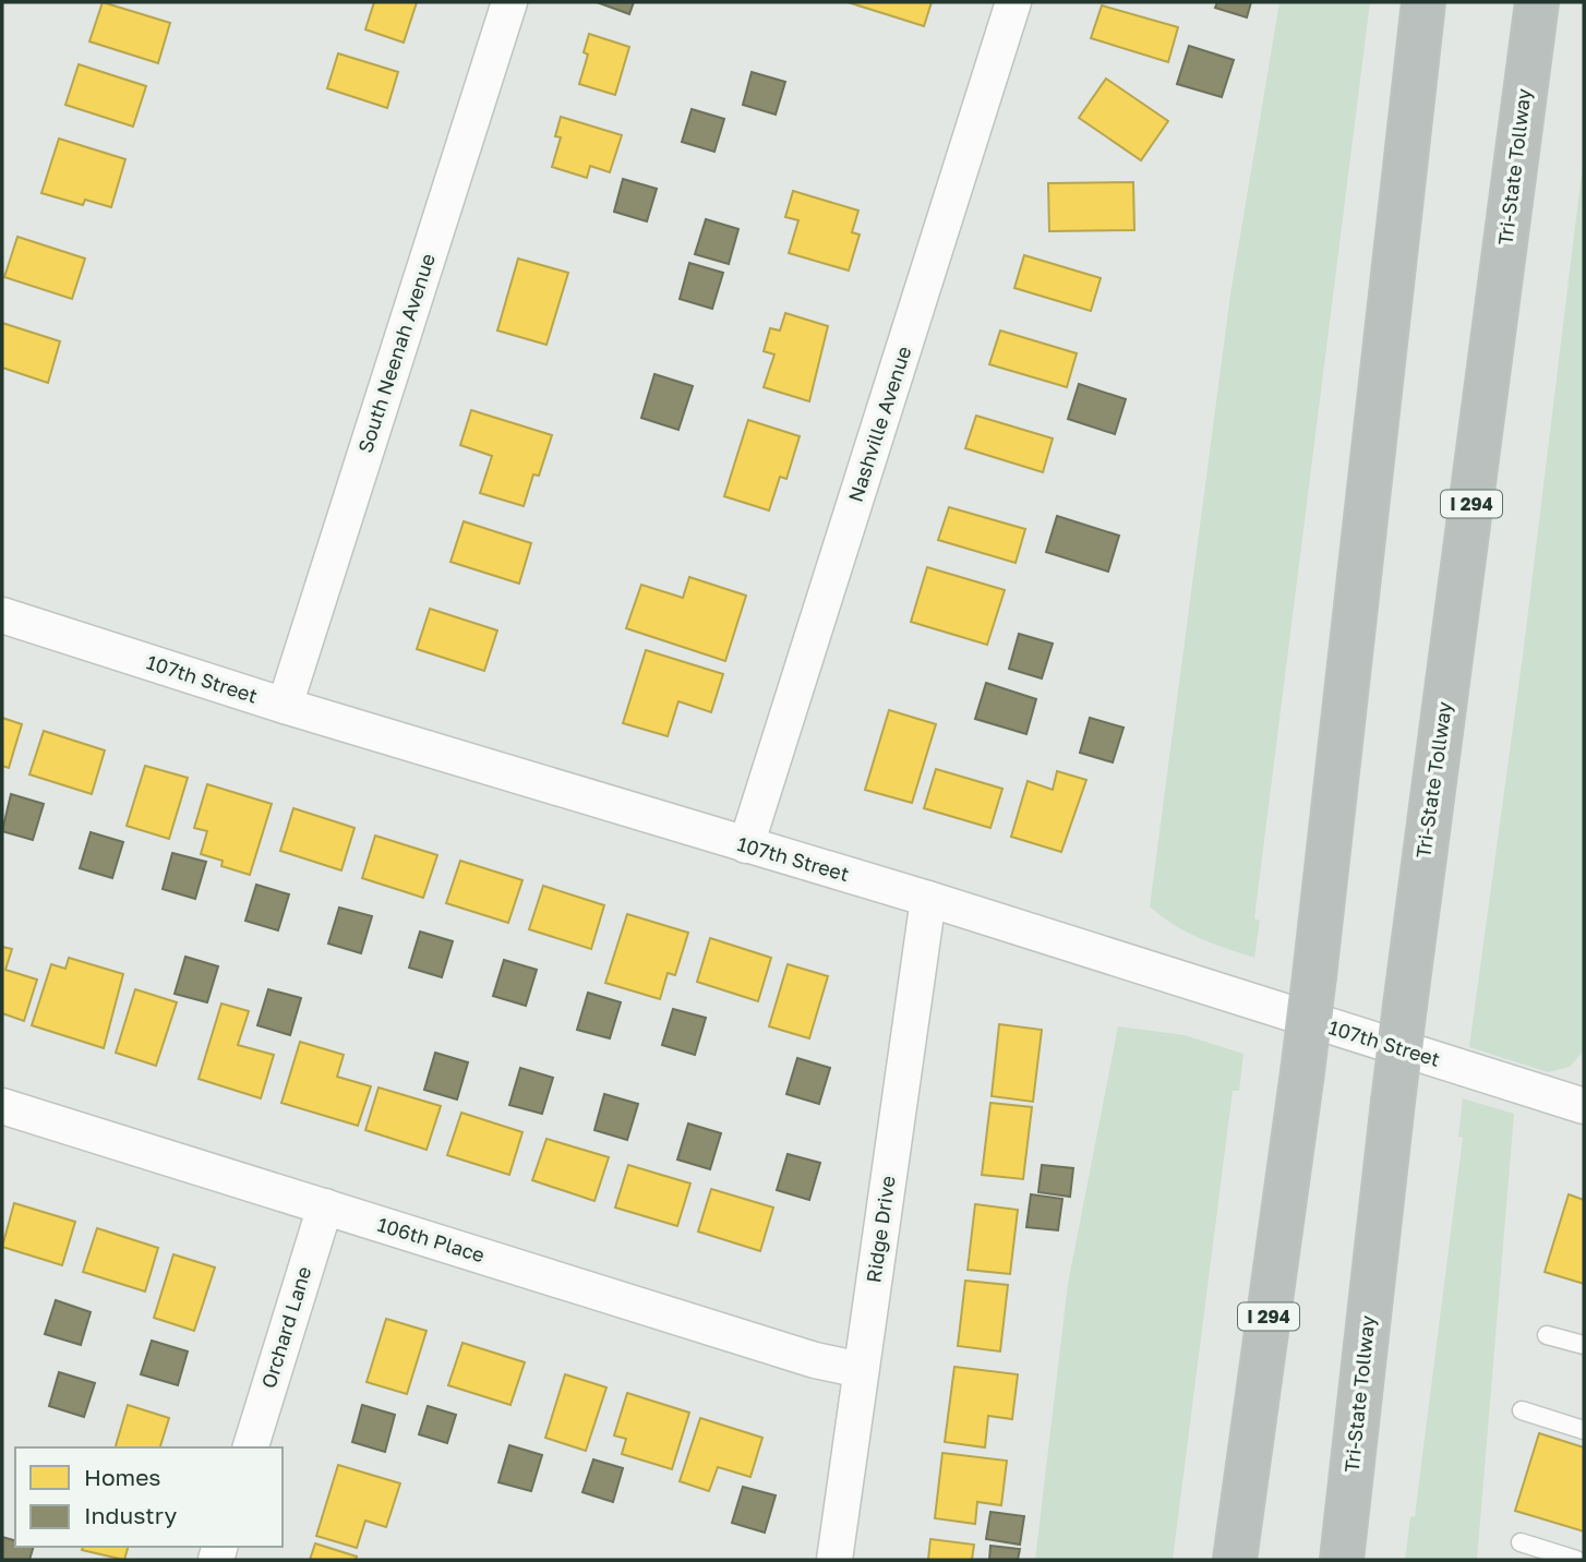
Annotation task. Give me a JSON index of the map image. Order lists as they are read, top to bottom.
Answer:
{
  "streets": {
    "highway": ["Tri-State Tollway", "I 294"],
    "street": [
      "South Neenah Avenue",
      "Nashville Avenue",
      "107th Street",
      "Ridge Drive",
      "106th Place",
      "Orchard Lane"
    ]
  },
  "crossings": [
    ["South Neenah Avenue", "107th Street"],
    ["Nashville Avenue", "107th Street"],
    ["107th Street", "Ridge Drive"],
    ["Ridge Drive", "106th Place"],
    ["106th Place", "Orchard Lane"]
  ],
  "legend": ["Homes", "Industry"]
}
